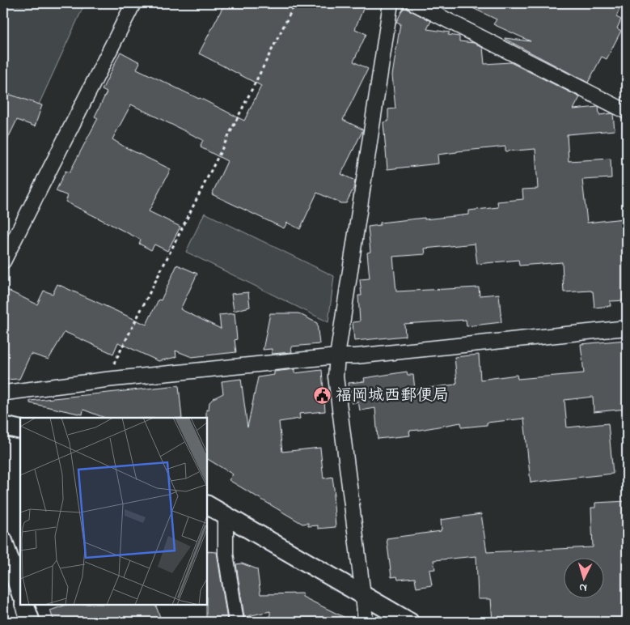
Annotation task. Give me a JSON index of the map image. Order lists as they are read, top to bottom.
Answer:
{
  "places": {
    "public building": ["福岡城西郵便局"]
  },
  "north": "bottom"
}
